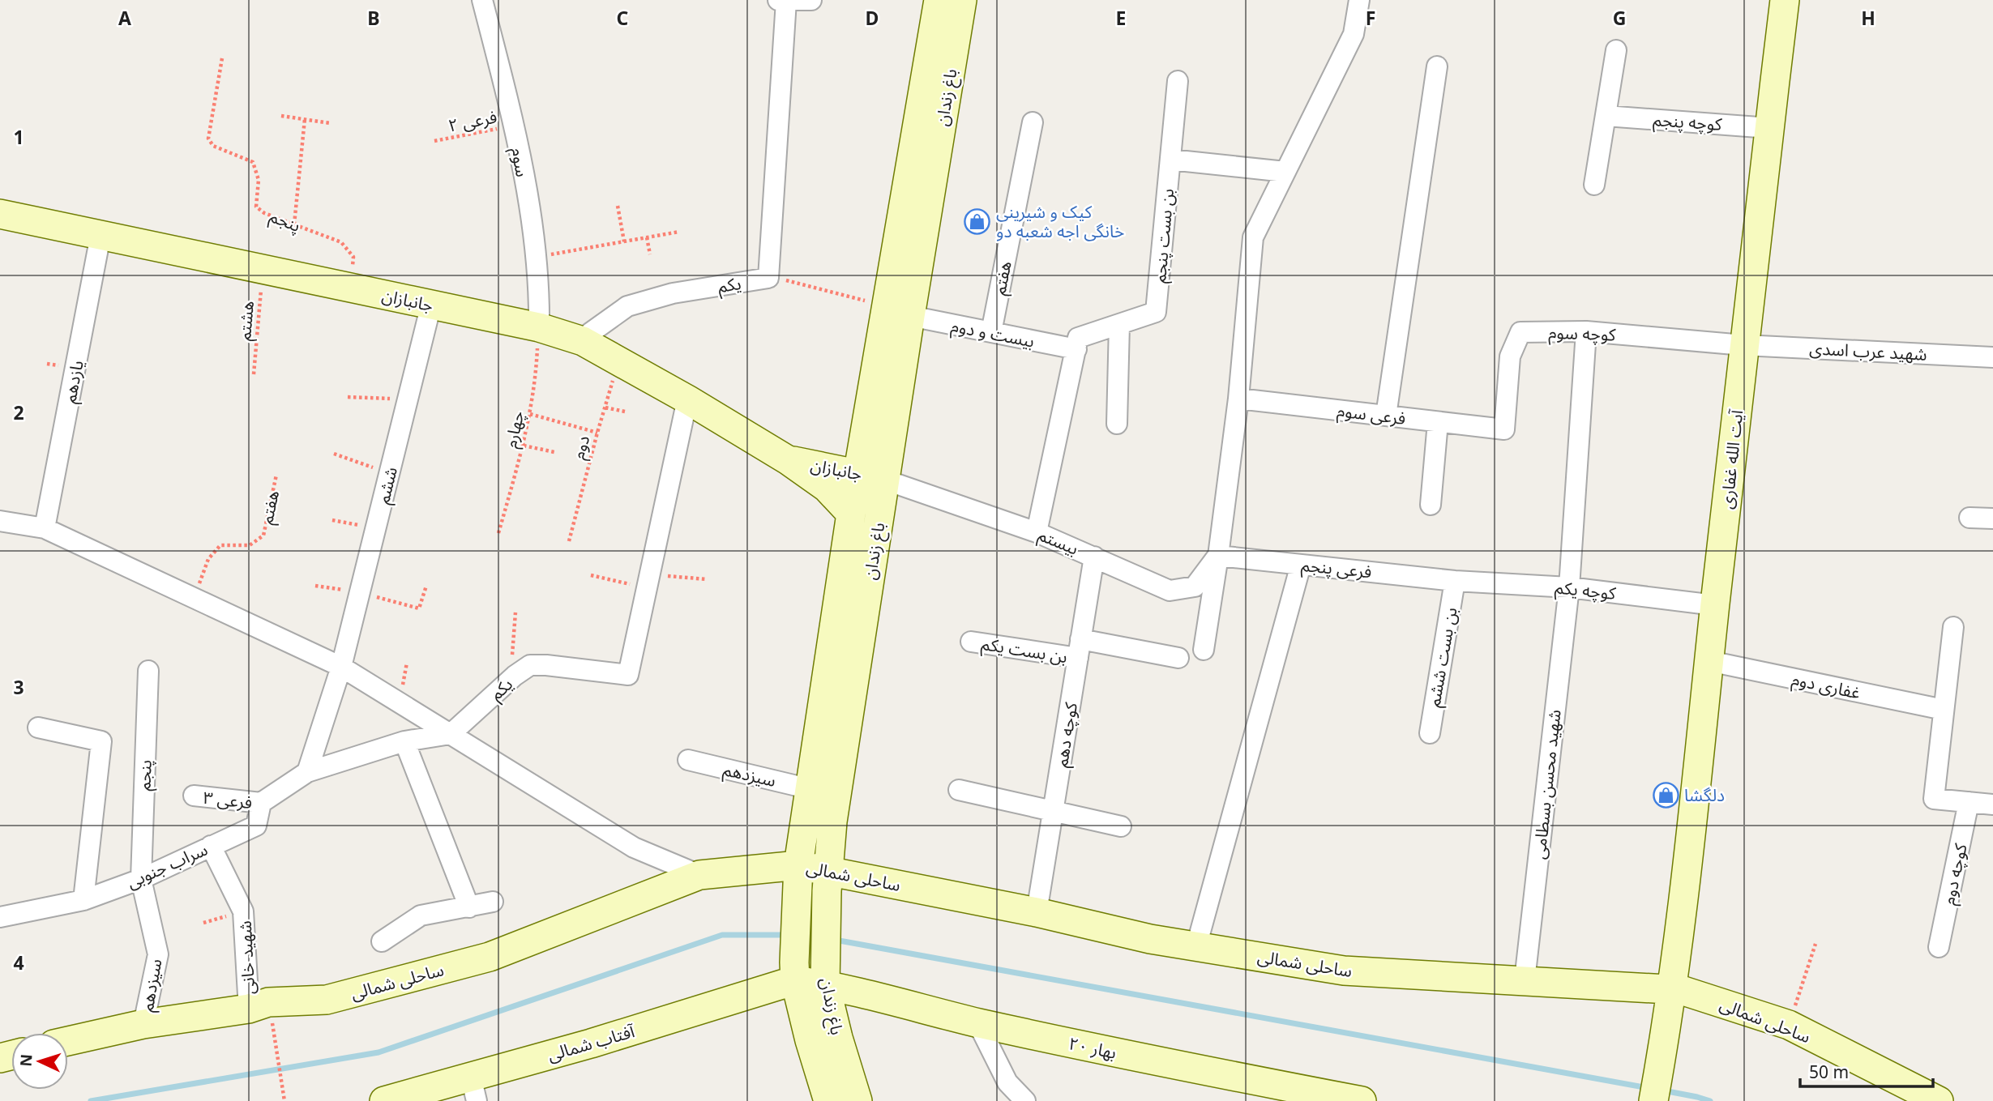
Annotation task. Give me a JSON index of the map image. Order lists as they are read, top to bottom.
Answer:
{
  "streets": {
    "street": [
      "باغ زندان",
      "کوچه پنجم",
      "سوم",
      "پنجم",
      "بن بست پنجم",
      "هفتم",
      "یکم",
      "جانبازان",
      "بیست و دوم",
      "کوچه سوم",
      "شهید عرب اسدی",
      "یازدهم",
      "فرعی سوم",
      "آیت الله غفاری",
      "ششم",
      "بیستم",
      "فرعی پنجم",
      "کوچه یکم",
      "بن بست یکم",
      "بن بست ششم",
      "غفاری دوم",
      "کوچه دهم",
      "سیزدهم",
      "شهید محسن بسطامی",
      "فرعی ۳",
      "سراب جنوبی",
      "کوچه دوم",
      "ساحلی شمالی",
      "شهید خانی",
      "آفتاب شمالی",
      "بهار ۲۰"
    ],
    "path": [
      "فرعی ۲",
      "هشتم",
      "چهارم",
      "دوم"
    ]
  },
  "crossings": [
    ["باغ زندان", "جانبازان"],
    ["باغ زندان", "بیست و دوم"],
    ["باغ زندان", "بیستم"],
    ["باغ زندان", "سیزدهم"],
    ["باغ زندان", "ساحلی شمالی"],
    ["باغ زندان", "آفتاب شمالی"],
    ["باغ زندان", "بهار ۲۰"],
    ["فرعی ۲", "سوم"],
    ["کوچه پنجم", "آیت الله غفاری"],
    ["سوم", "جانبازان"],
    ["سوم", "چهارم"],
    ["پنجم", "جانبازان"],
    ["پنجم", "سیزدهم"],
    ["پنجم", "سراب جنوبی"],
    ["هفتم", "بیست و دوم"],
    ["یکم", "جانبازان"],
    ["جانبازان", "هشتم"],
    ["جانبازان", "یازدهم"],
    ["جانبازان", "چهارم"],
    ["جانبازان", "دوم"],
    ["جانبازان", "ششم"],
    ["جانبازان", "بیستم"],
    ["کوچه سوم", "شهید عرب اسدی"],
    ["کوچه سوم", "فرعی سوم"],
    ["کوچه سوم", "آیت الله غفاری"],
    ["کوچه سوم", "شهید محسن بسطامی"],
    ["شهید عرب اسدی", "آیت الله غفاری"],
    ["آیت الله غفاری", "کوچه یکم"],
    ["آیت الله غفاری", "غفاری دوم"],
    ["آیت الله غفاری", "ساحلی شمالی"],
    ["بیستم", "فرعی پنجم"],
    ["بیستم", "کوچه دهم"],
    ["فرعی پنجم", "کوچه یکم"],
    ["فرعی پنجم", "بن بست ششم"],
    ["کوچه یکم", "بن بست ششم"],
    ["کوچه یکم", "شهید محسن بسطامی"],
    ["بن بست یکم", "کوچه دهم"],
    ["کوچه دهم", "ساحلی شمالی"],
    ["سیزدهم", "سراب جنوبی"],
    ["سیزدهم", "ساحلی شمالی"],
    ["شهید محسن بسطامی", "ساحلی شمالی"],
    ["فرعی ۳", "سراب جنوبی"],
    ["سراب جنوبی", "شهید خانی"],
    ["ساحلی شمالی", "شهید خانی"],
    ["آفتاب شمالی", "بهار ۲۰"]
  ],
  "places": {
    "shop": ["کیک و شیرینی خانگی اجه شعبه دو", "دلگشا"]
  },
  "scale_bar": "50 m",
  "north": "left",
  "grid": {
    "columns": [
      "A",
      "B",
      "C",
      "D",
      "E",
      "F",
      "G",
      "H"
    ],
    "rows": [
      "1",
      "2",
      "3",
      "4"
    ]
  }
}
